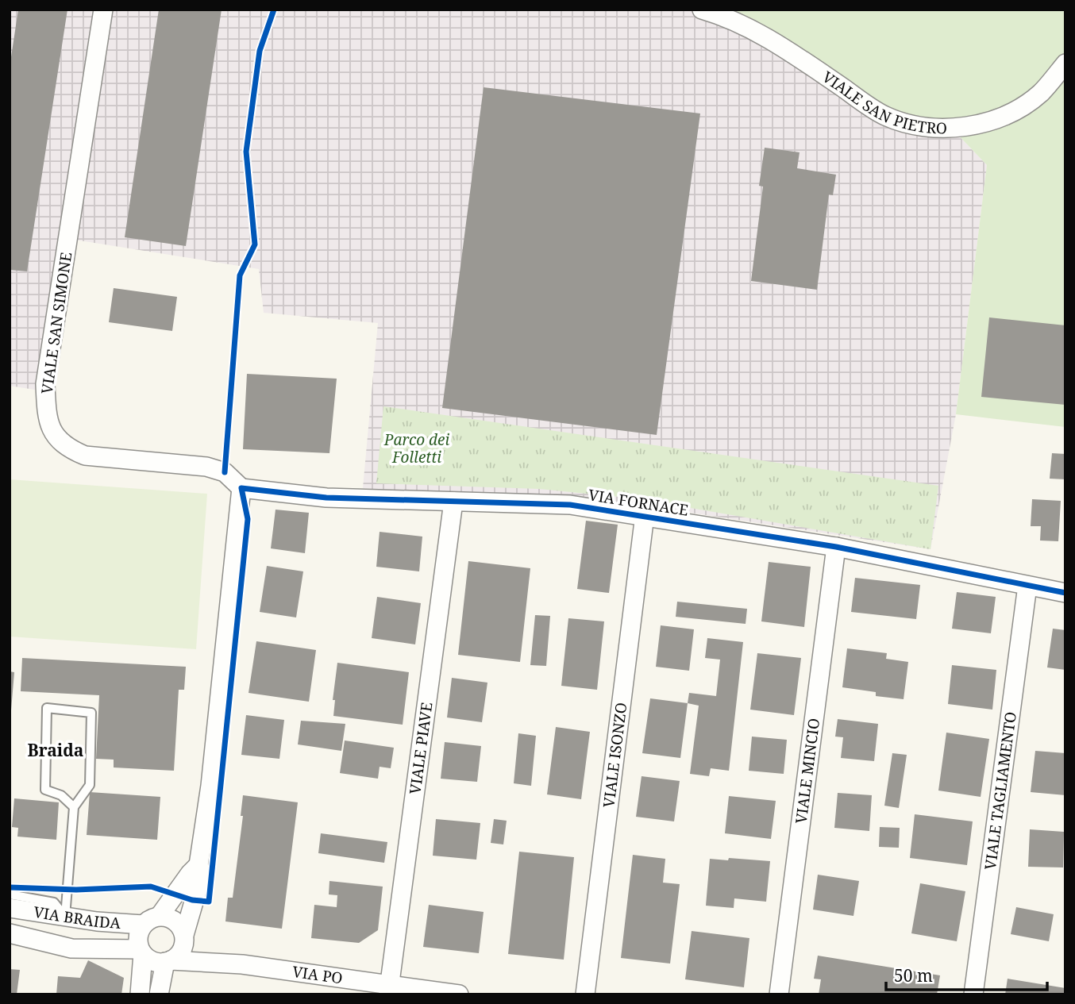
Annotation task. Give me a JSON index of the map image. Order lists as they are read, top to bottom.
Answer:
{
  "streets": {
    "street": [
      "VIALE SAN PIETRO",
      "VIALE SAN SIMONE",
      "VIA FORNACE",
      "VIALE PIAVE",
      "VIALE ISONZO",
      "VIALE MINCIO",
      "VIALE TAGLIAMENTO",
      "VIA BRAIDA",
      "VIA PO"
    ]
  },
  "crossings": [
    ["VIALE SAN SIMONE", "VIA FORNACE"],
    ["VIA FORNACE", "VIALE PIAVE"],
    ["VIA FORNACE", "VIALE ISONZO"],
    ["VIA FORNACE", "VIALE MINCIO"],
    ["VIA FORNACE", "VIALE TAGLIAMENTO"],
    ["VIALE PIAVE", "VIA PO"],
    ["VIA BRAIDA", "VIA PO"]
  ],
  "districts": ["Braida"],
  "parks": ["Parco dei Folletti"],
  "scale_bar": "50 m"
}
